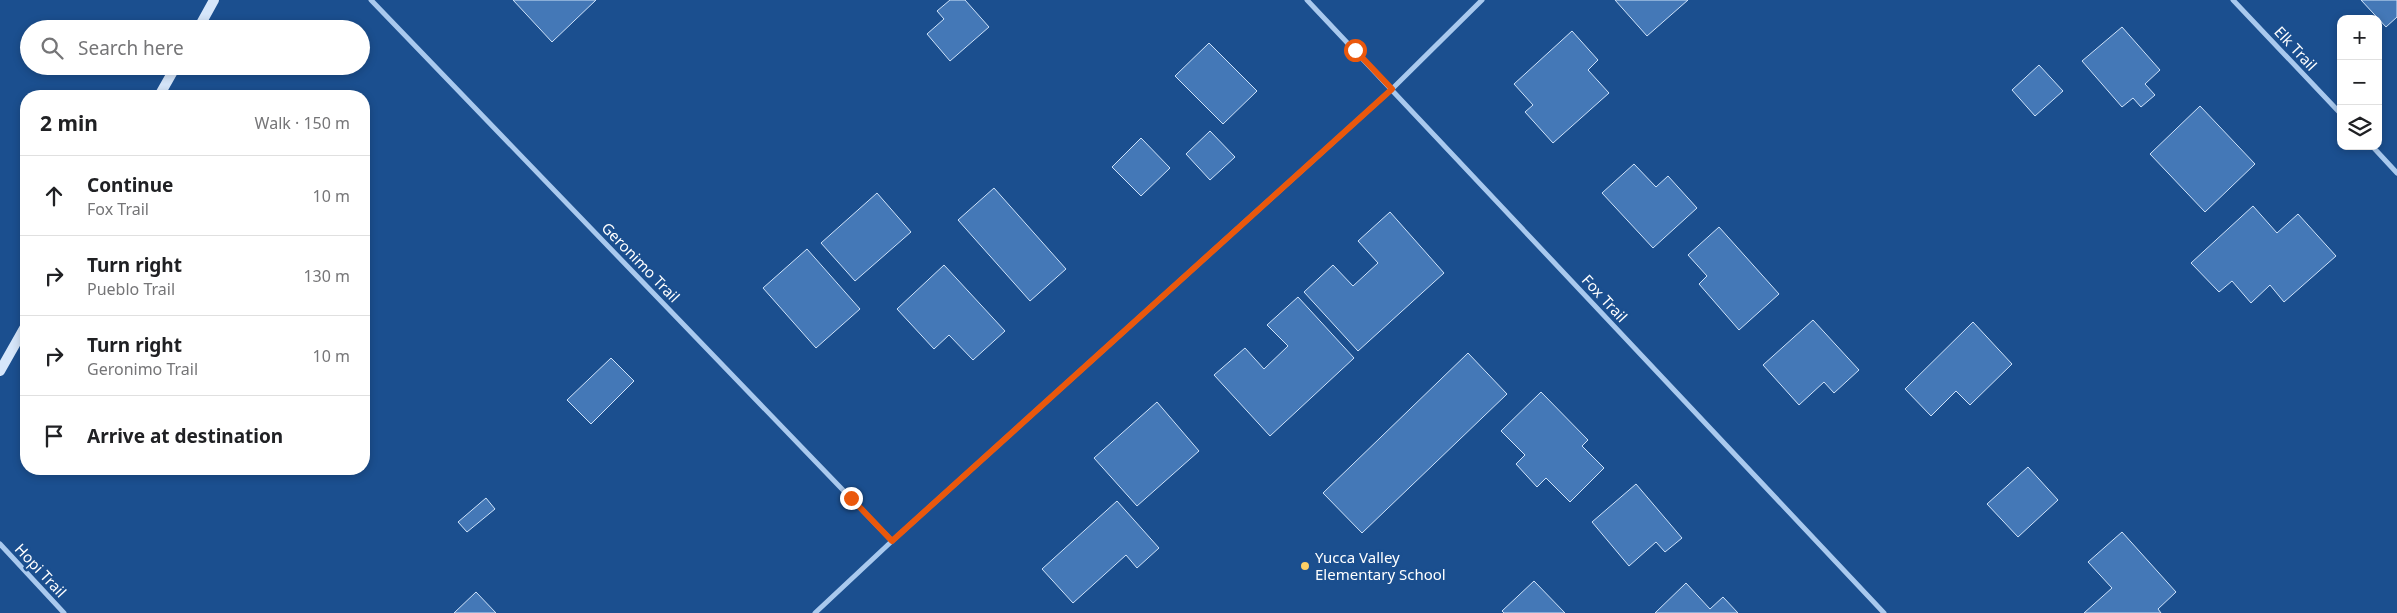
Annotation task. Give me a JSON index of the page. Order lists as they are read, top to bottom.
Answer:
{
  "streets": {
    "street": [
      "Elk Trail",
      "Geronimo Trail",
      "Fox Trail",
      "Hopi Trail"
    ]
  },
  "places": ["Yucca Valley Elementary School"],
  "page": {
    "map_buttons": ["+", "−"],
    "search": "Search here",
    "heading": ["2 min", "Walk · 150 m"],
    "list": [
      ["Continue", "Fox Trail", "10 m"],
      ["Turn right", "Pueblo Trail", "130 m"],
      ["Turn right", "Geronimo Trail", "10 m"],
      "Arrive at destination"
    ]
  }
}
